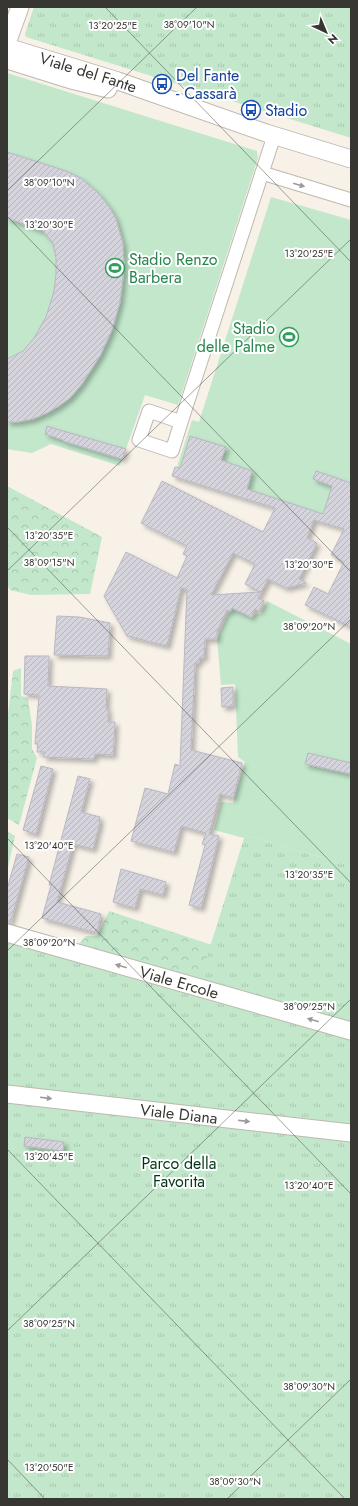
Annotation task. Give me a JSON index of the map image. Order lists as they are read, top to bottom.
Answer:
{
  "streets": {
    "street": ["Viale del Fante", "Viale Ercole", "Viale Diana"]
  },
  "one_way": ["Viale Ercole", "Viale Diana"],
  "parks": ["Parco della Favorita"],
  "places": {
    "bus stop": ["Del Fante - Cassarà", "Stadio"],
    "sports": ["Stadio Renzo Barbera", "Stadio delle Palme"]
  },
  "north": "bottom right",
  "coordinates": [
    "38°09'10\"N",
    "13°20'25\"E",
    "13°20'30\"E",
    "13°20'35\"E",
    "38°09'15\"N",
    "38°09'20\"N",
    "13°20'40\"E",
    "38°09'25\"N",
    "13°20'45\"E",
    "38°09'30\"N",
    "13°20'50\"E"
  ]
}
